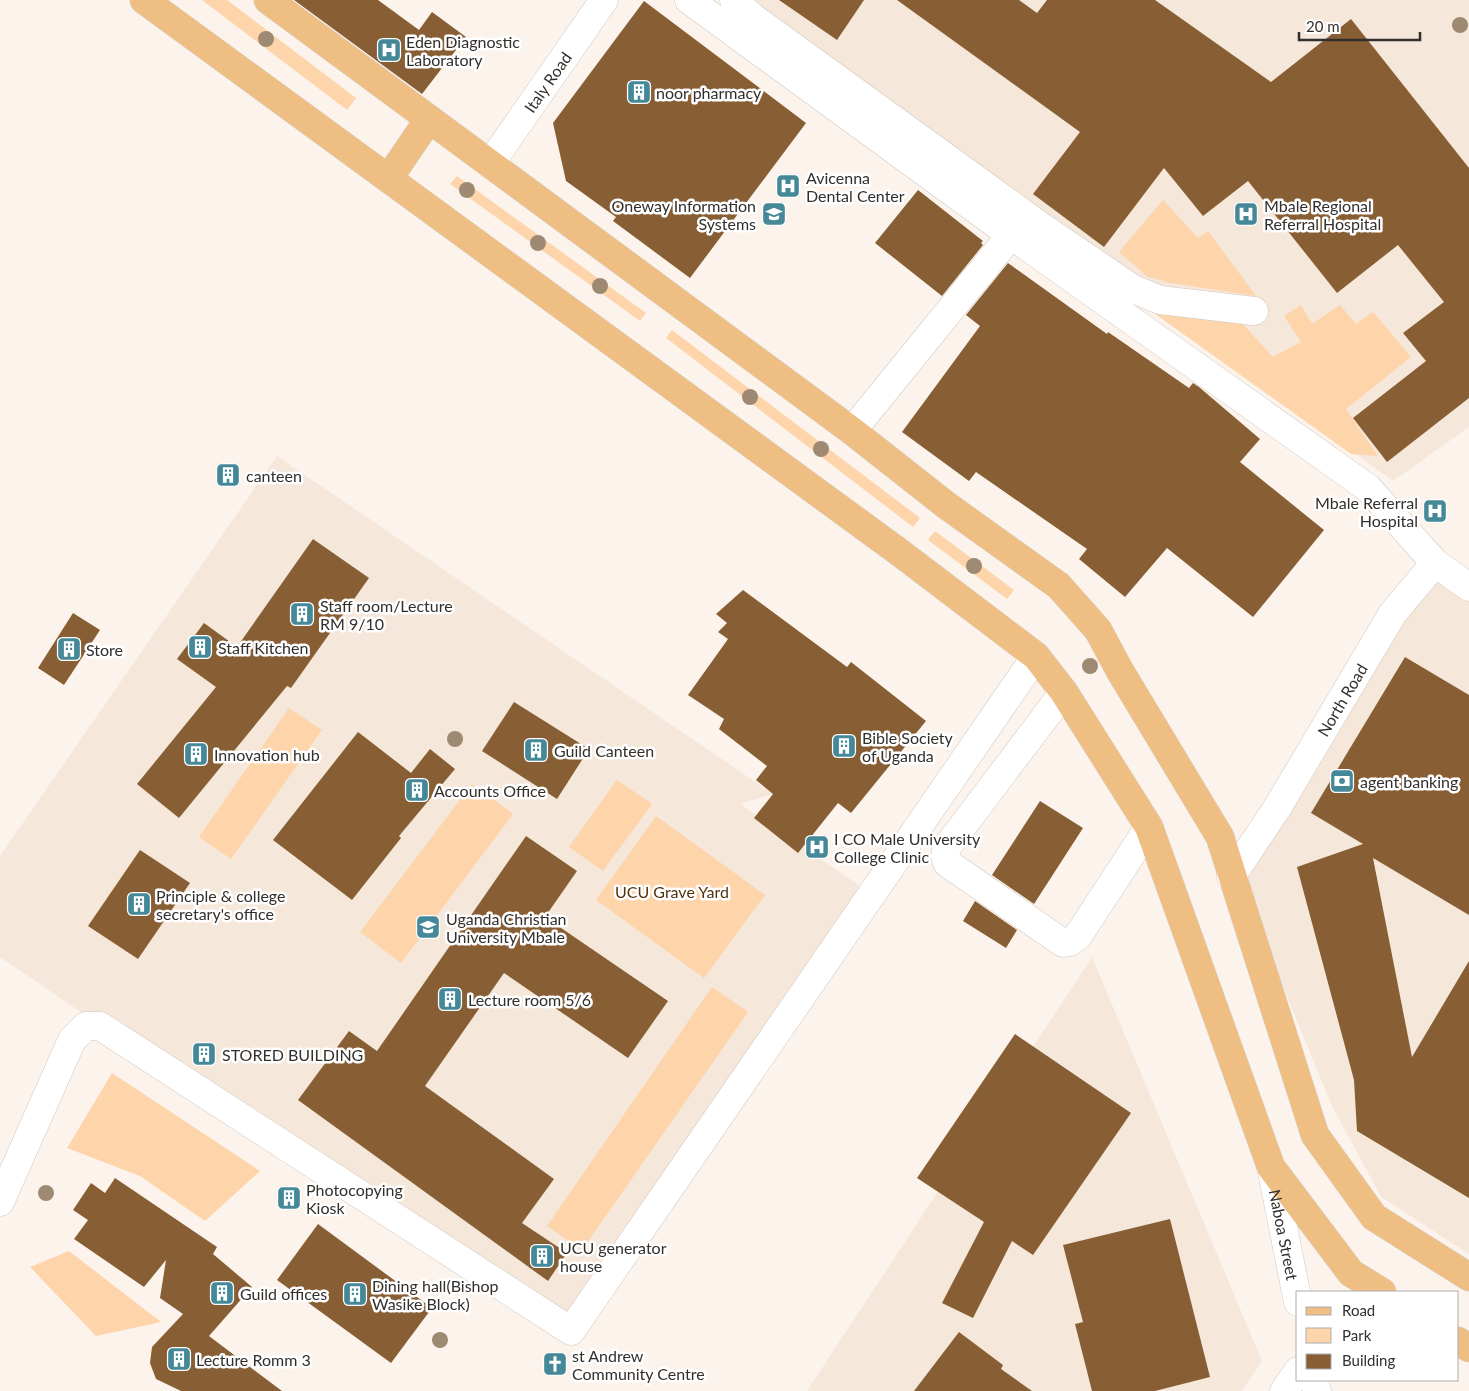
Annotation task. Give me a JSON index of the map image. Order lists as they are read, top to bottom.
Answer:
{
  "streets": {
    "street": ["Italy Road", "North Road", "Naboa Street"]
  },
  "parks": ["UCU Grave Yard"],
  "places": {
    "hospital": [
      "Eden Diagnostic Laboratory",
      "Avicenna Dental Center",
      "Mbale Regional Referral Hospital",
      "Mbale Referral Hospital",
      "I CO Male University College Clinic"
    ],
    "building": [
      "noor pharmacy",
      "canteen",
      "Staff room/Lecture RM 9/10",
      "Staff Kitchen",
      "Store",
      "Bible Society of Uganda",
      "Guild Canteen",
      "Innovation hub",
      "Accounts Office",
      "Principle & college secretary's office",
      "Lecture room 5/6",
      "STORED BUILDING",
      "Photocopying Kiosk",
      "UCU generator house",
      "Guild offices",
      "Dining hall(Bishop Wasike Block)",
      "Lecture Romm 3"
    ],
    "school or university": ["Oneway Information Systems", "Uganda Christian University Mbale"],
    "bank": ["agent banking"],
    "church": ["st Andrew Community Centre"]
  },
  "legend": ["Road", "Park", "Building"],
  "scale_bar": "20 m"
}
